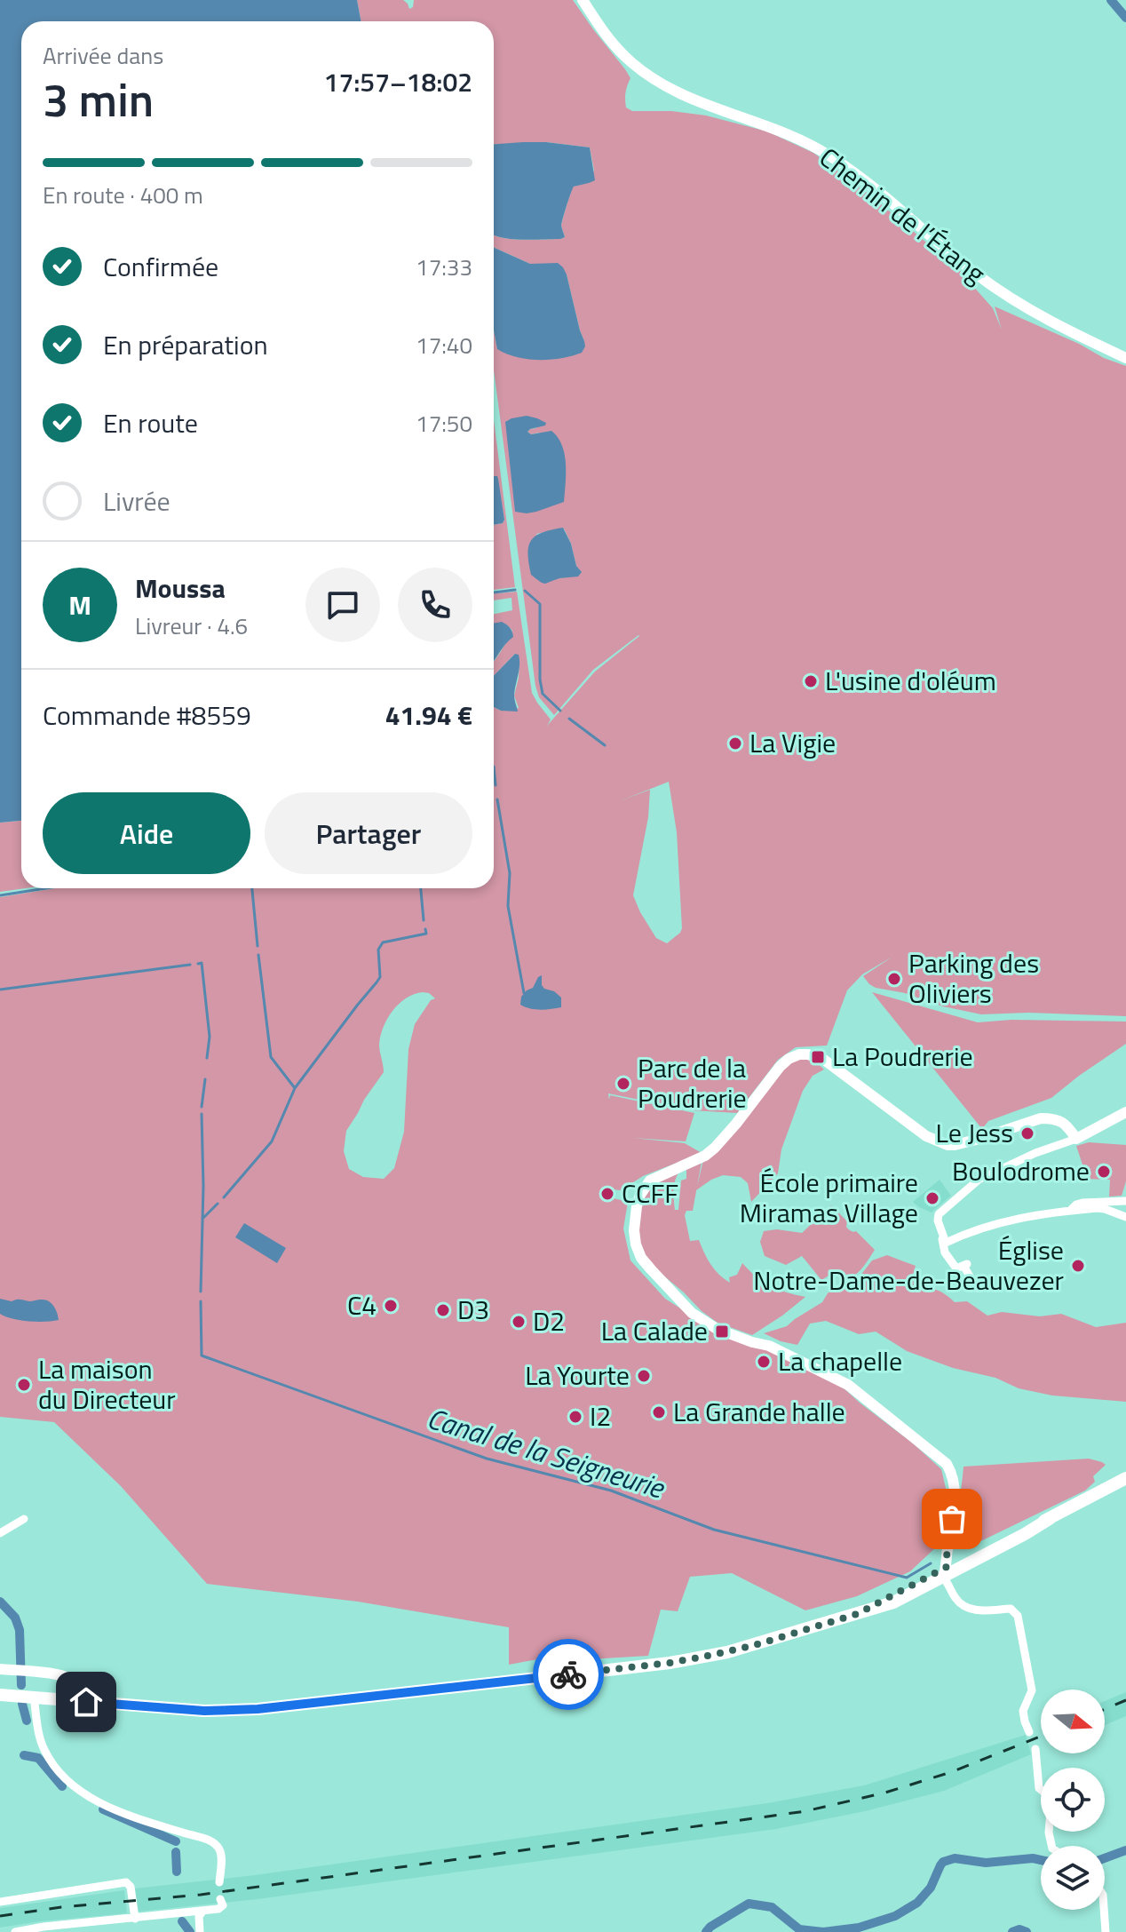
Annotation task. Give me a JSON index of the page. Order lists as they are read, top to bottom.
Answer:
{
  "streets": {
    "street": ["Chemin de l’Étang"]
  },
  "water": ["Canal de la Seigneurie"],
  "places": {
    "other": [
      "L'usine d'oléum",
      "La Vigie",
      "Parking des Oliviers",
      "Parc de la Poudrerie",
      "Le Jess",
      "Boulodrome",
      "CCFF",
      "École primaire Miramas Village",
      "Église Notre-Dame-de-Beauvezer",
      "C4",
      "D3",
      "D2",
      "La chapelle",
      "La Yourte",
      "La maison du Directeur",
      "La Grande halle",
      "I2"
    ],
    "transit": ["La Poudrerie", "La Calade"]
  },
  "north": "right",
  "page": {
    "heading": ["3 min", "Arrivée dans", "17:57–18:02"],
    "panel": [
      "Moussa",
      "Livreur · 4.6",
      "Commande #8559",
      "41.94 €"
    ],
    "bar": "En route · 400 m",
    "list": [
      ["Confirmée", "17:33"],
      ["En préparation", "17:40"],
      ["En route", "17:50"],
      "Livrée"
    ],
    "round": "M",
    "buttons": ["Aide", "Partager"]
  }
}
